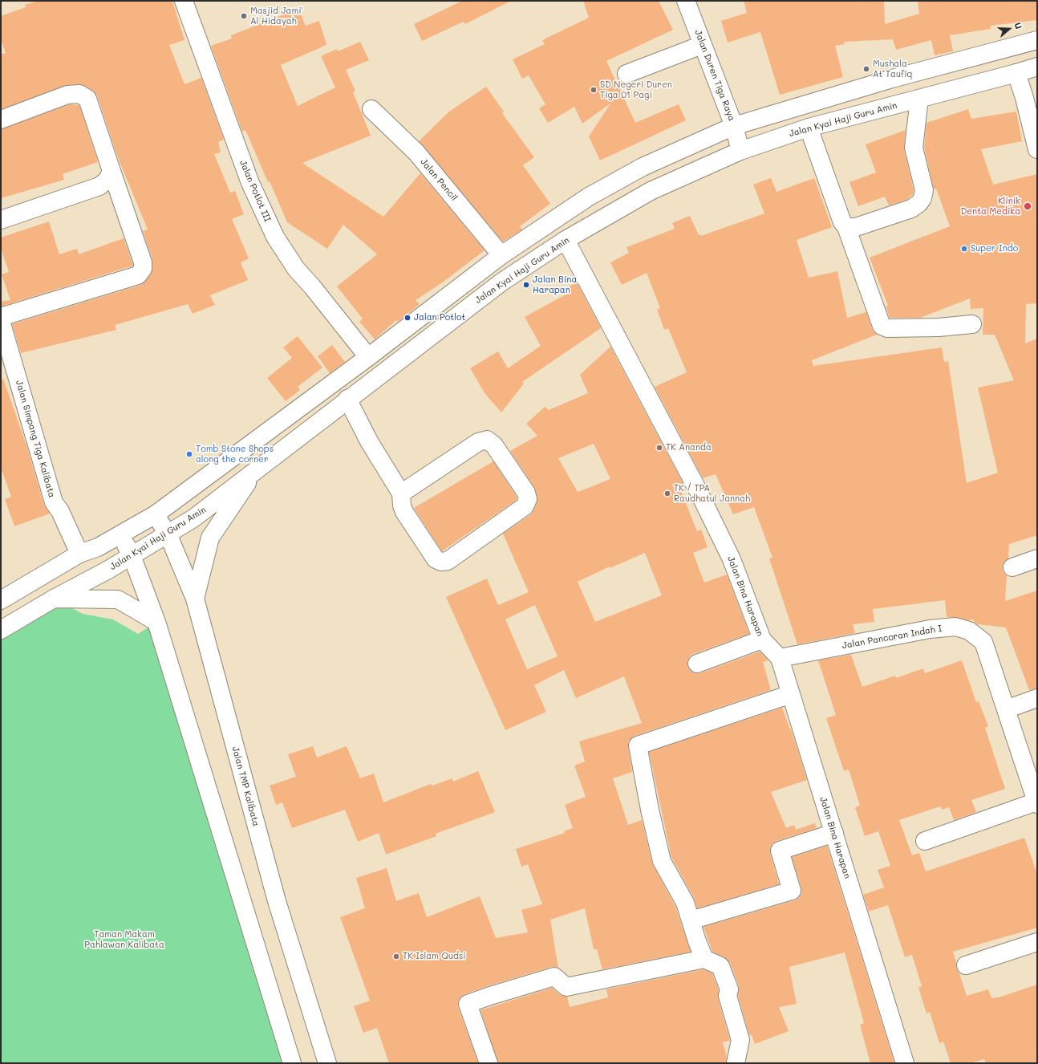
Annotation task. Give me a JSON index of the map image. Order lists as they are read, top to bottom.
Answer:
{
  "streets": {
    "street": [
      "Jalan Duren Tiga Raya",
      "Jalan Kyai Haji Guru Amin",
      "Jalan Pencil",
      "Jalan Potlot III",
      "Jalan Simpang Tiga Kalibata",
      "Jalan Bina Harapan",
      "Jalan Pancoran Indah I",
      "Jalan TMP Kalibata"
    ]
  },
  "crossings": [
    ["Jalan Duren Tiga Raya", "Jalan Kyai Haji Guru Amin"],
    ["Jalan Kyai Haji Guru Amin", "Jalan Bina Harapan"],
    ["Jalan Kyai Haji Guru Amin", "Jalan TMP Kalibata"],
    ["Jalan Bina Harapan", "Jalan Pancoran Indah I"]
  ],
  "parks": ["Taman Makam Pahlawan Kalibata"],
  "places": [
    "Masjid Jami' Al Hidayah",
    "Mushala At Taufiq",
    "SD Negeri Duren Tiga 01 Pagi",
    "Klinik Denta Medika",
    "Super Indo",
    "Jalan Bina Harapan",
    "Jalan Potlot",
    "TK Ananda",
    "Tomb Stone Shops along the corner",
    "TK / TPA Raudhatul Jannah",
    "TK Islam Qudsi"
  ],
  "north": "right"
}
